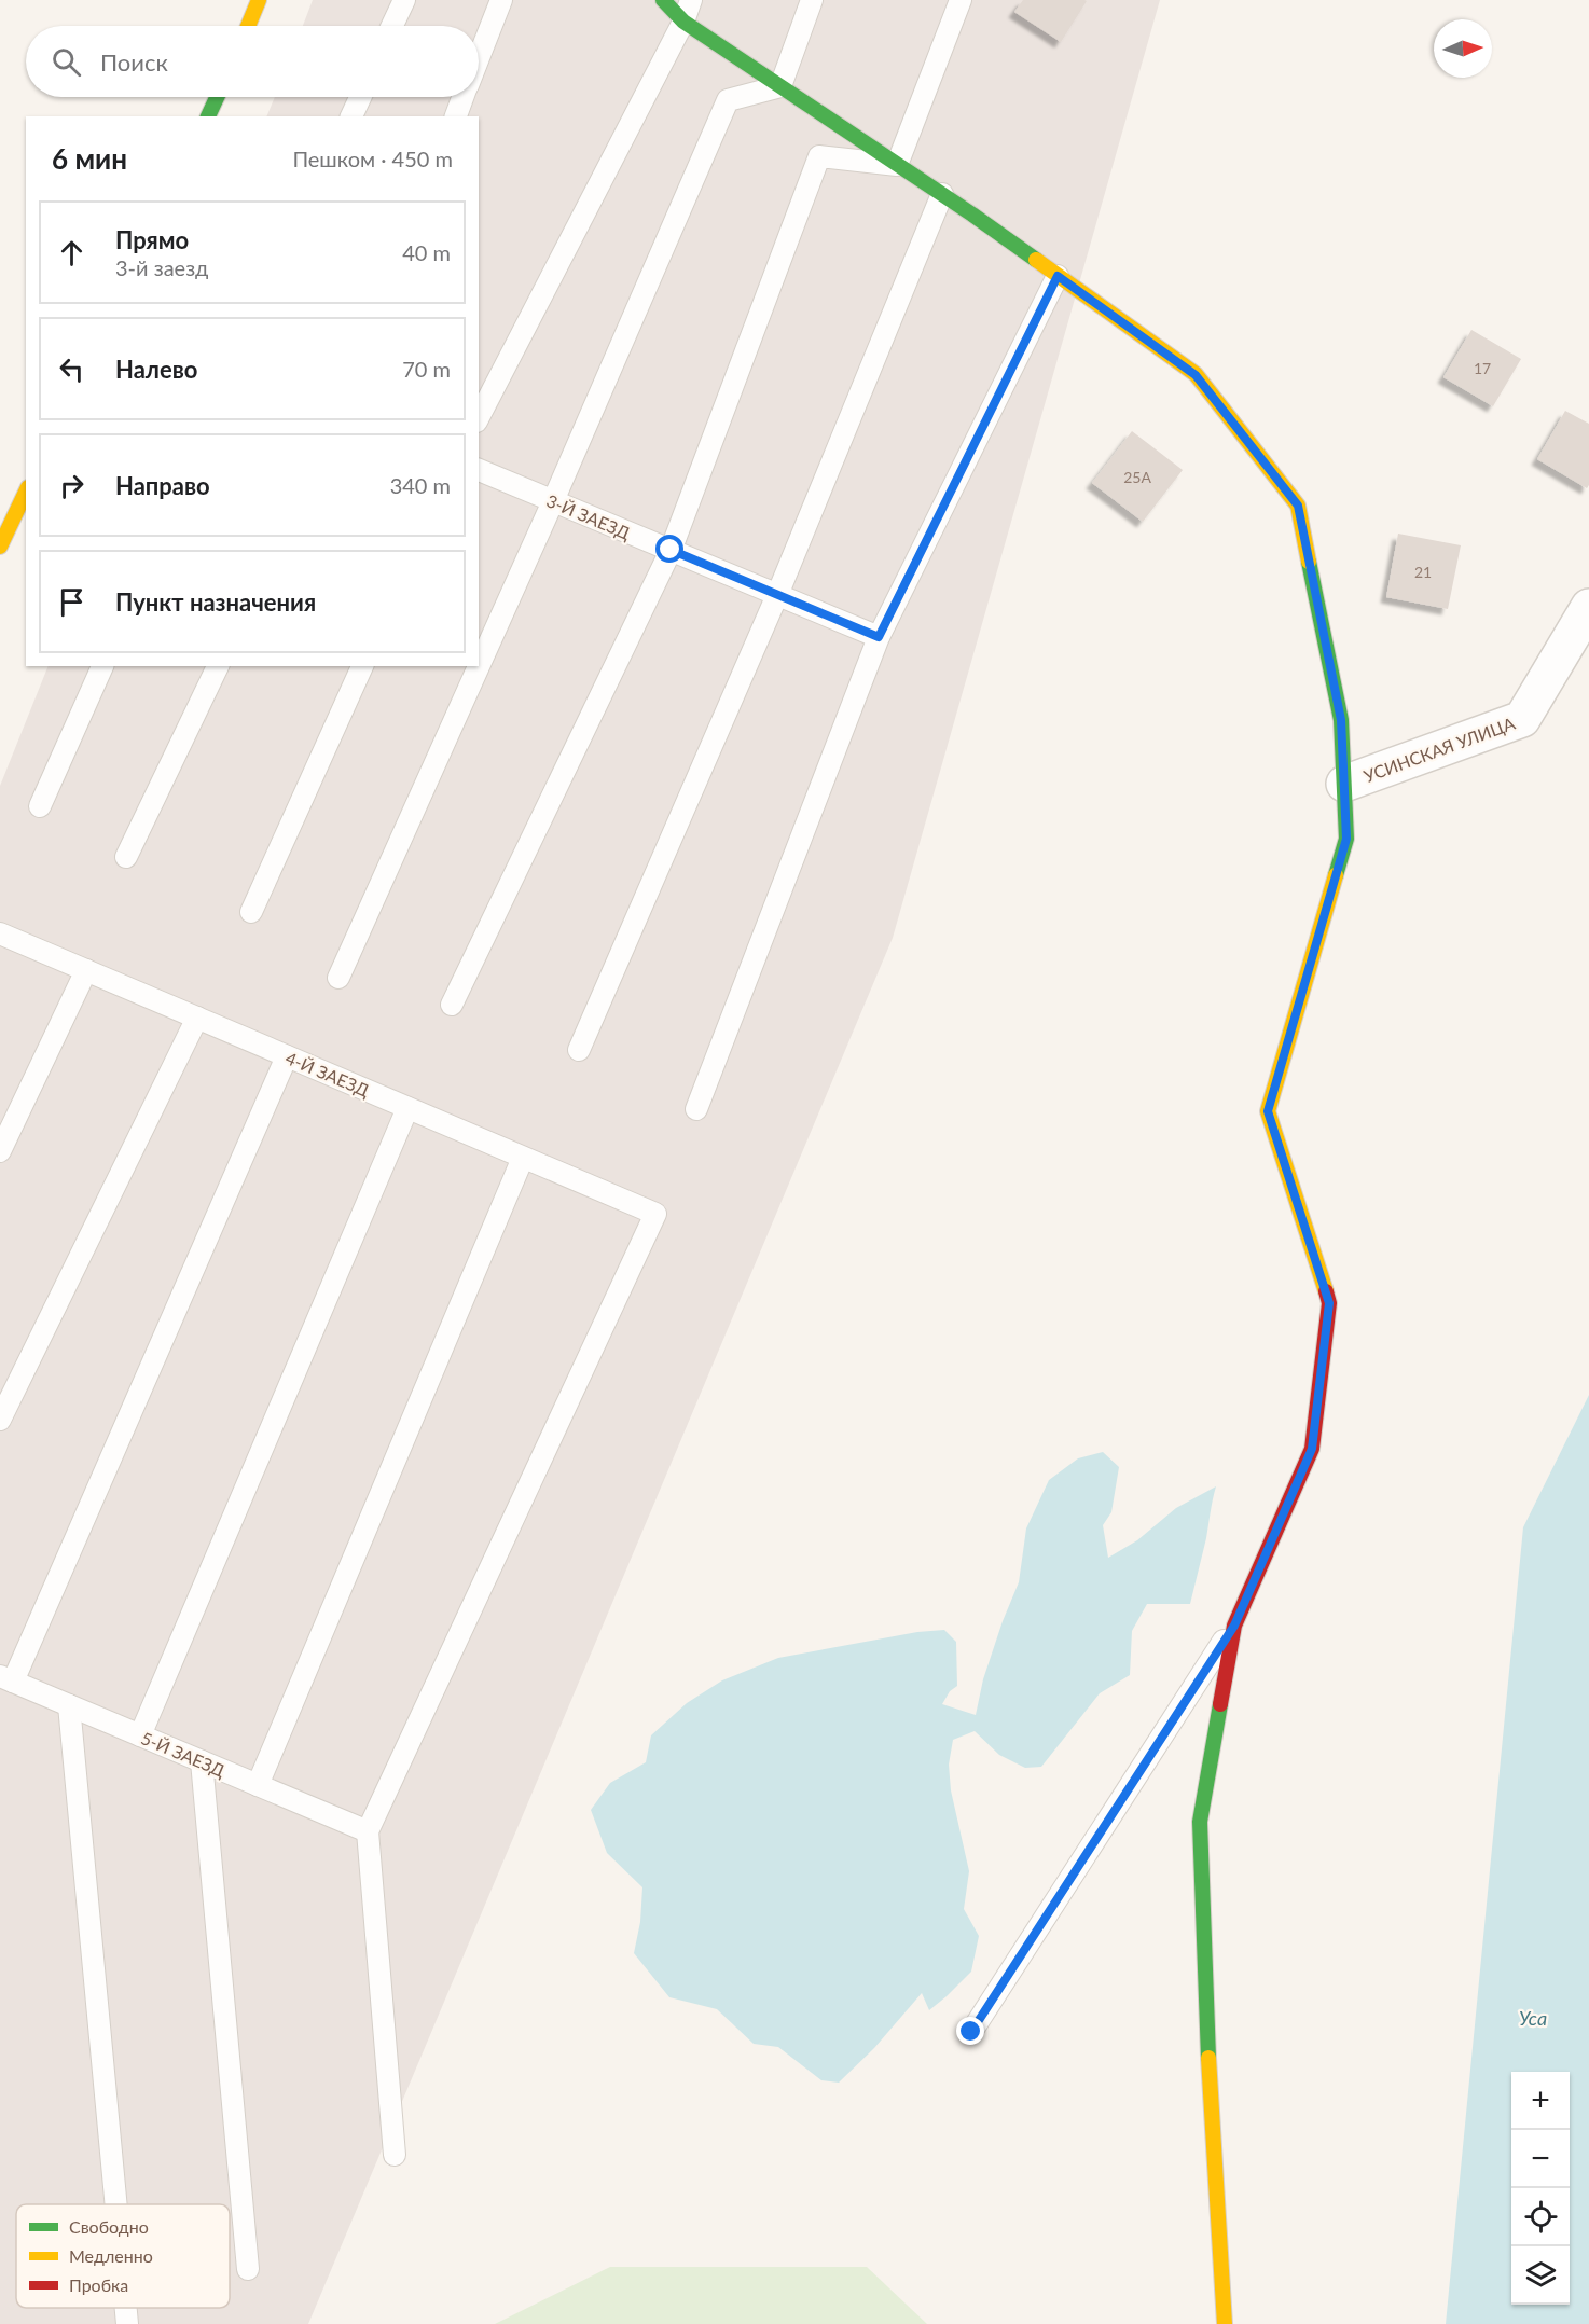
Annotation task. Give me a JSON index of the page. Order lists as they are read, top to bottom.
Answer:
{
  "streets": {
    "street": ["УСИНСКАЯ УЛИЦА"],
    "lane": ["3-Й ЗАЕЗД", "4-Й ЗАЕЗД", "5-Й ЗАЕЗД"]
  },
  "crossings": [
    ["4-Й ЗАЕЗД", "5-Й ЗАЕЗД"]
  ],
  "water": ["Уса"],
  "house_numbers": ["17", "25А", "21"],
  "legend": ["Свободно", "Медленно", "Пробка"],
  "north": "right",
  "page": {
    "search": "Поиск",
    "heading": ["6 мин", "Пешком · 450 m"],
    "list": [
      ["Прямо", "3-й заезд", "40 m"],
      ["Налево", "70 m"],
      ["Направо", "340 m"],
      "Пункт назначения"
    ],
    "map_buttons": ["+", "−"]
  }
}
